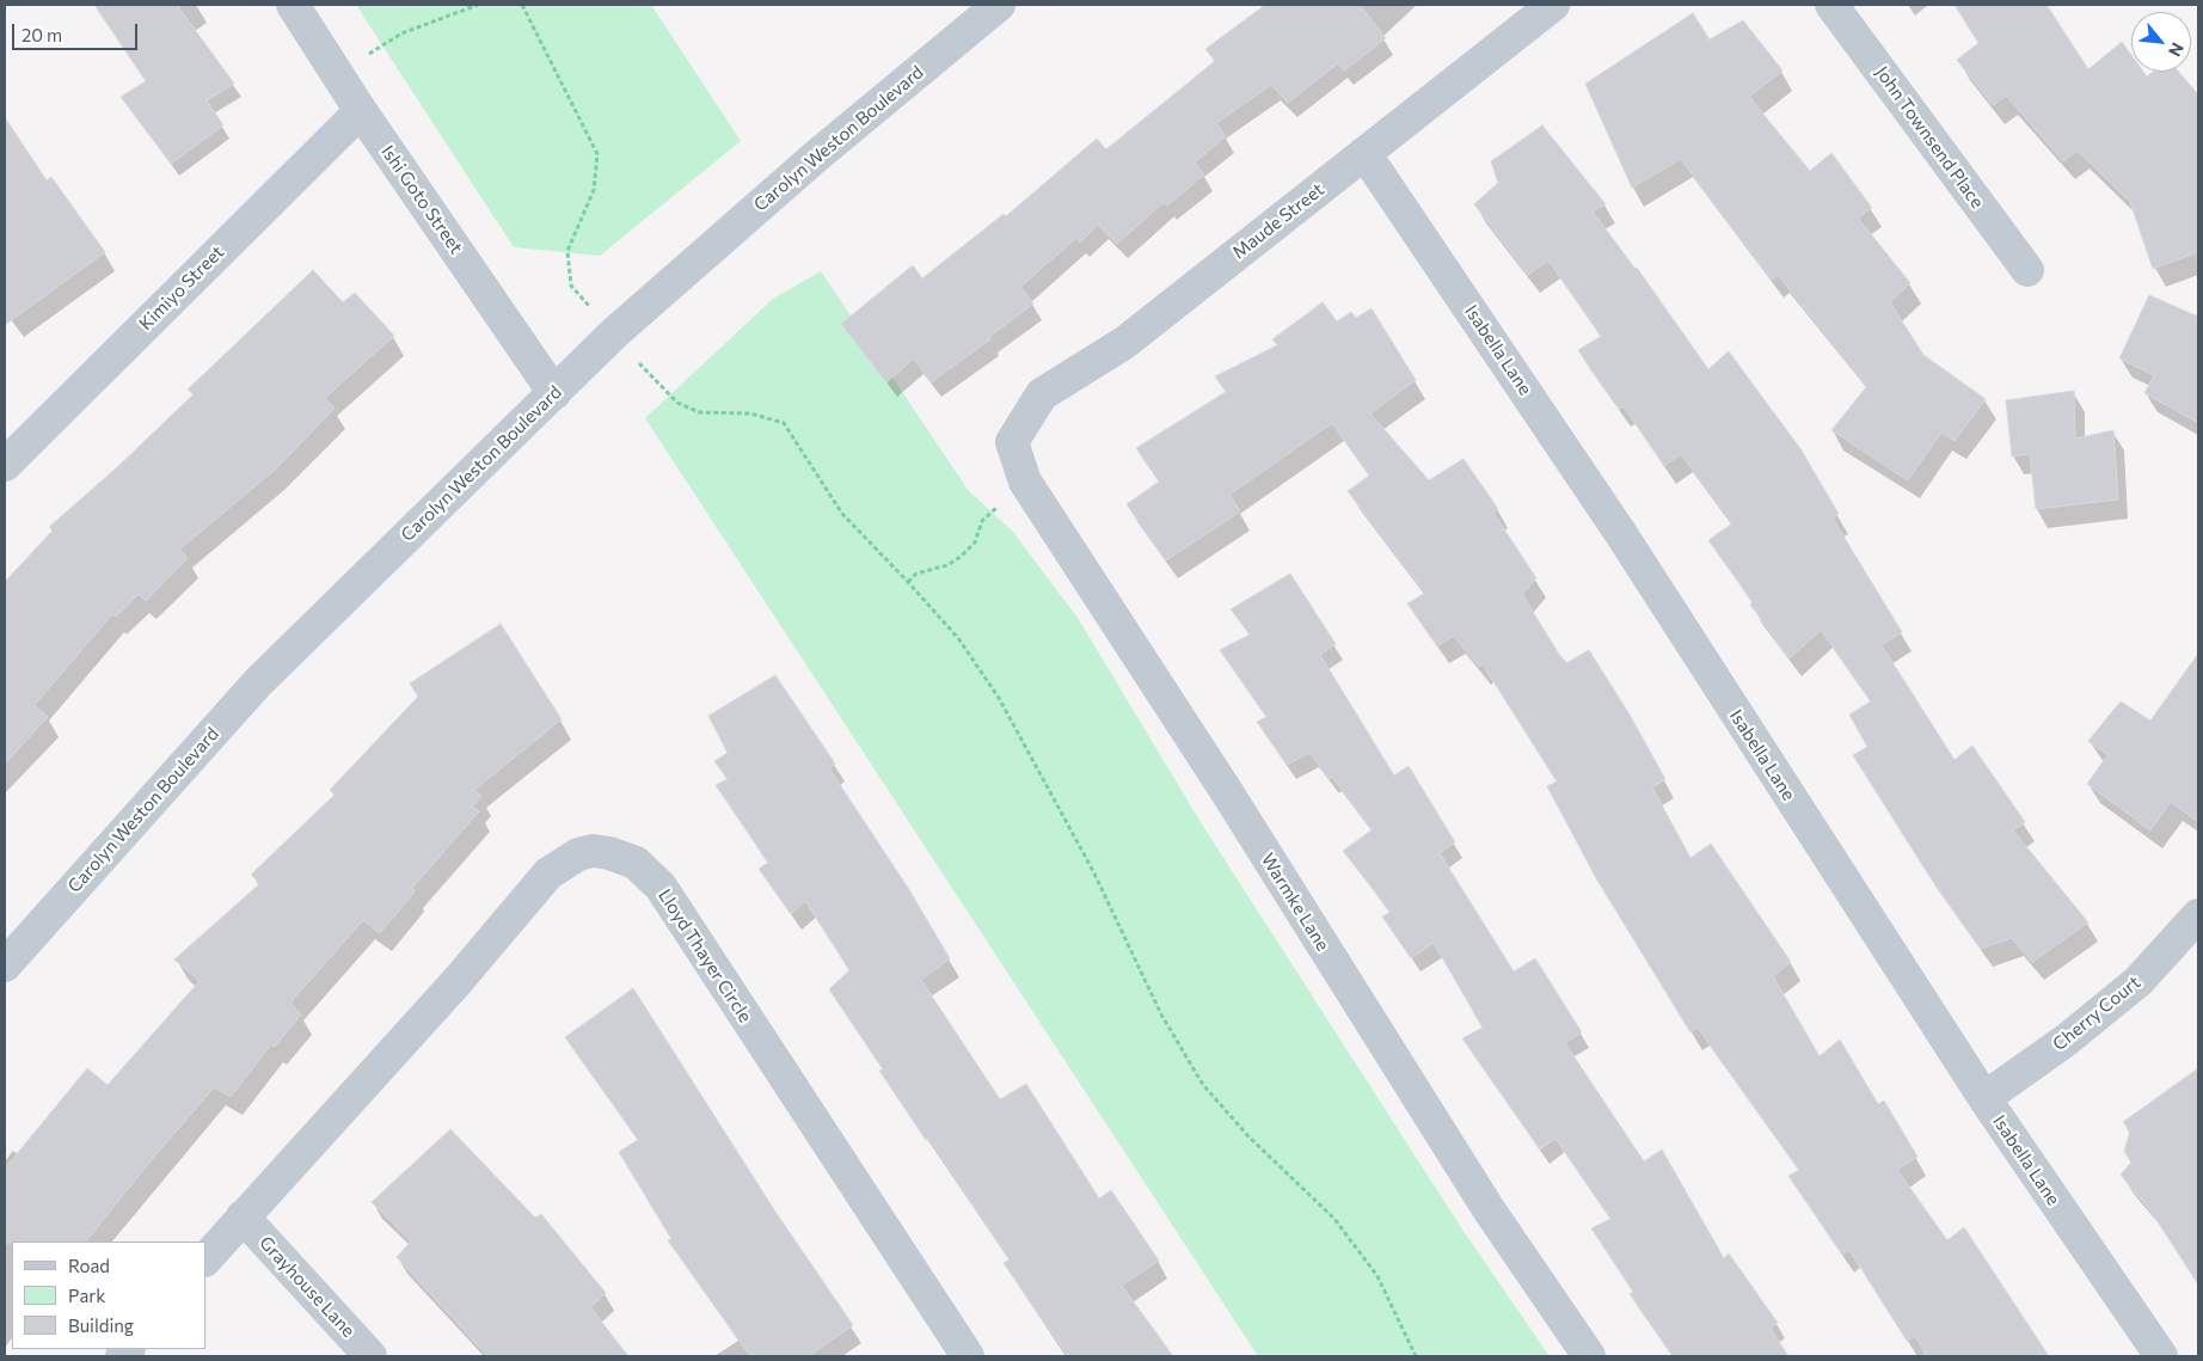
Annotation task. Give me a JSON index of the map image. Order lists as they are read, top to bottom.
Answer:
{
  "streets": {
    "street": [
      "John Townsend Place",
      "Carolyn Weston Boulevard",
      "Ishi Goto Street",
      "Maude Street",
      "Kimiyo Street",
      "Isabella Lane",
      "Warmke Lane",
      "Lloyd Thayer Circle",
      "Cherry Court",
      "Grayhouse Lane"
    ]
  },
  "crossings": [
    ["Carolyn Weston Boulevard", "Ishi Goto Street"],
    ["Ishi Goto Street", "Kimiyo Street"],
    ["Maude Street", "Isabella Lane"],
    ["Maude Street", "Warmke Lane"],
    ["Isabella Lane", "Cherry Court"],
    ["Lloyd Thayer Circle", "Grayhouse Lane"]
  ],
  "legend": ["Road", "Park", "Building"],
  "scale_bar": "20 m",
  "north": "bottom right"
}
